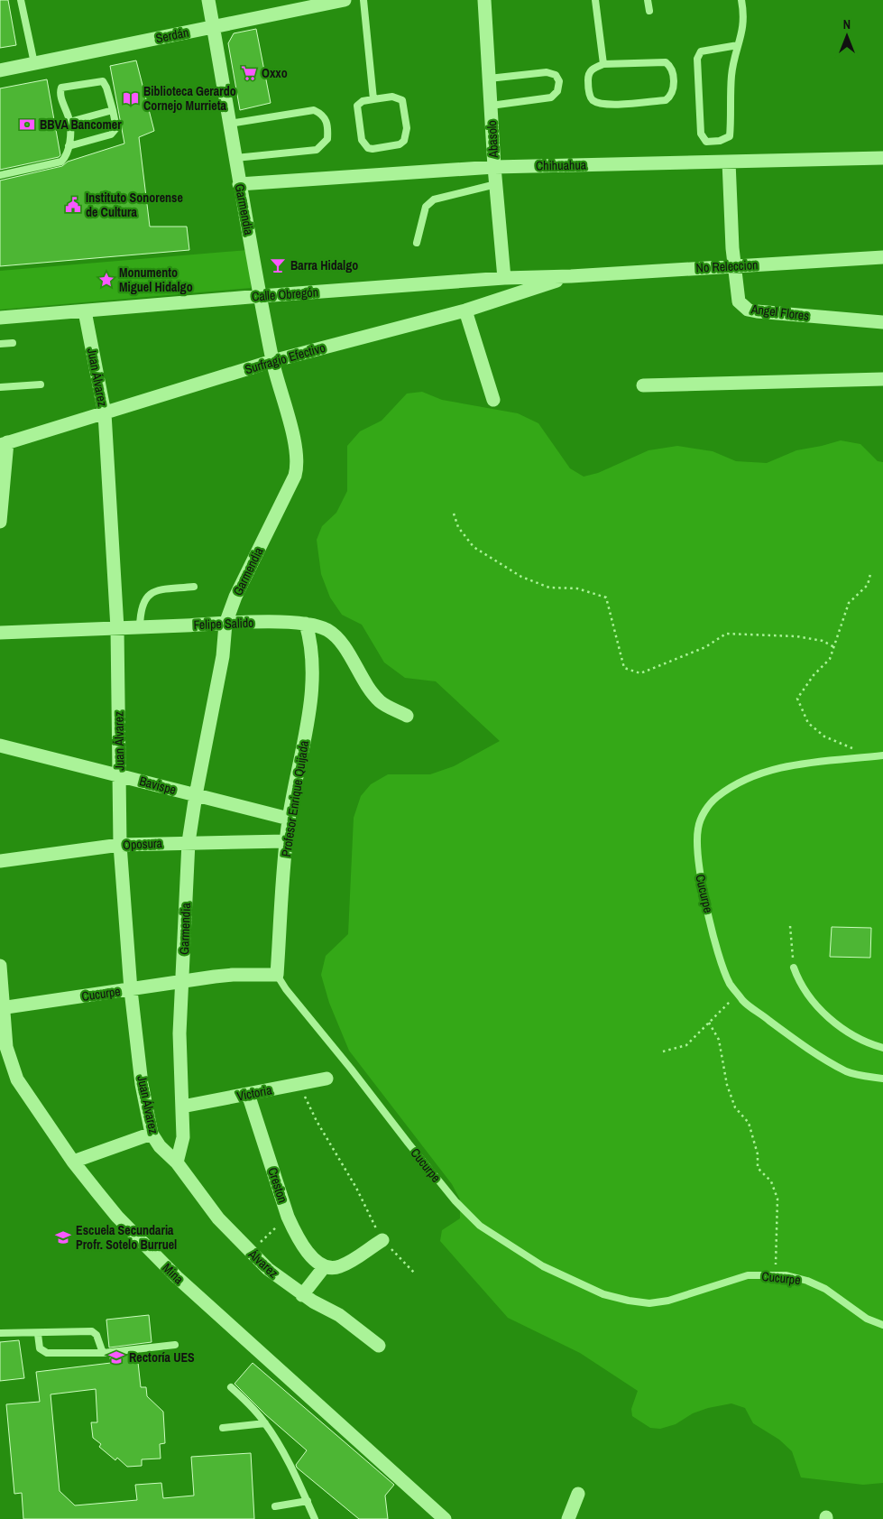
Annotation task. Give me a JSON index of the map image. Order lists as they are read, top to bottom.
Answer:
{
  "streets": {
    "street": [
      "Serdán",
      "Abasolo",
      "Chihuahua",
      "Garmendia",
      "No Releccion",
      "Calle Obregón",
      "Angel Flores",
      "Surfragio Efectivo",
      "Juan Álvarez",
      "Felipe Salido",
      "Bavispe",
      "Profesor Enrique Quijada",
      "Oposura",
      "Cucurpe",
      "Victoria",
      "Creston",
      "Álvarez",
      "Mina"
    ]
  },
  "crossings": [
    ["Serdán", "Garmendia"],
    ["Abasolo", "Chihuahua"],
    ["Abasolo", "Calle Obregón"],
    ["Chihuahua", "Garmendia"],
    ["Chihuahua", "Angel Flores"],
    ["Garmendia", "Calle Obregón"],
    ["Garmendia", "Surfragio Efectivo"],
    ["Garmendia", "Juan Álvarez"],
    ["Garmendia", "Felipe Salido"],
    ["Garmendia", "Bavispe"],
    ["Garmendia", "Oposura"],
    ["Garmendia", "Cucurpe"],
    ["Garmendia", "Victoria"],
    ["Garmendia", "Álvarez"],
    ["No Releccion", "Calle Obregón"],
    ["No Releccion", "Angel Flores"],
    ["No Releccion", "Surfragio Efectivo"],
    ["Calle Obregón", "Surfragio Efectivo"],
    ["Calle Obregón", "Juan Álvarez"],
    ["Surfragio Efectivo", "Juan Álvarez"],
    ["Juan Álvarez", "Felipe Salido"],
    ["Juan Álvarez", "Bavispe"],
    ["Juan Álvarez", "Oposura"],
    ["Juan Álvarez", "Cucurpe"],
    ["Juan Álvarez", "Álvarez"],
    ["Felipe Salido", "Profesor Enrique Quijada"],
    ["Bavispe", "Profesor Enrique Quijada"],
    ["Profesor Enrique Quijada", "Oposura"],
    ["Profesor Enrique Quijada", "Cucurpe"],
    ["Cucurpe", "Mina"],
    ["Victoria", "Creston"]
  ],
  "places": {
    "supermarket": ["Oxxo"],
    "library": ["Biblioteca Gerardo Cornejo Murrieta"],
    "bank": ["BBVA Bancomer"],
    "public building": ["Instituto Sonorense de Cultura"],
    "bar": ["Barra Hidalgo"],
    "place": ["Monumento Miguel Hidalgo"],
    "school or university": ["Escuela Secundaria Profr. Sotelo Burruel", "Rectoría UES"]
  },
  "north": "top"
}
